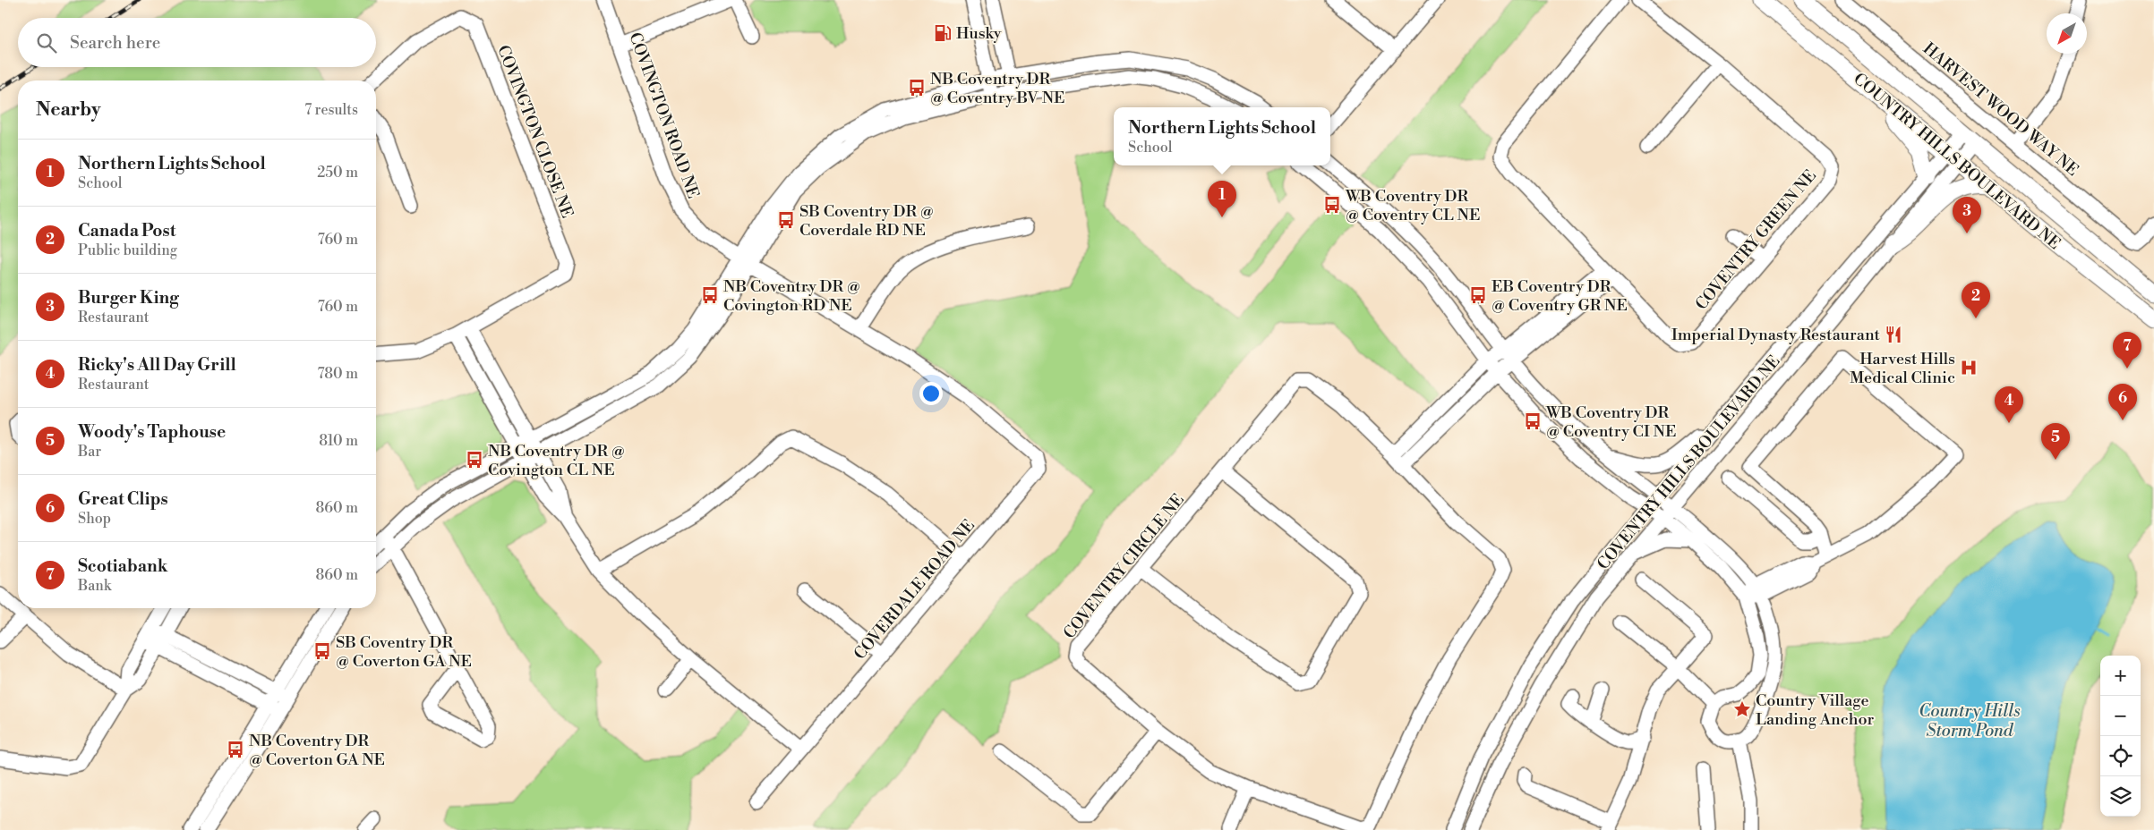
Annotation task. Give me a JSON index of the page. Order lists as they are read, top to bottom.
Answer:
{
  "streets": {
    "main road": ["COUNTRY HILLS BOULEVARD NE"],
    "street": [
      "HARVEST WOOD WAY NE",
      "COVINGTON ROAD NE",
      "COVINGTON CLOSE NE",
      "COVENTRY GREEN NE",
      "COVENTRY HILLS BOULEVARD NE",
      "COVENTRY CIRCLE NE",
      "COVERDALE ROAD NE"
    ]
  },
  "crossings": [
    ["COVINGTON ROAD NE", "COVERDALE ROAD NE"],
    ["COUNTRY HILLS BOULEVARD NE", "COVENTRY HILLS BOULEVARD NE"]
  ],
  "water": ["Country Hills Storm Pond"],
  "places": {
    "fuel station": ["Husky"],
    "bus stop": [
      "NB Coventry DR @ Coventry BV NE",
      "WB Coventry DR @ Coventry CL NE",
      "SB Coventry DR @ Coverdale RD NE",
      "NB Coventry DR @ Covington RD NE",
      "EB Coventry DR @ Coventry GR NE",
      "WB Coventry DR @ Coventry CI NE",
      "NB Coventry DR @ Covington CL NE",
      "SB Coventry DR @ Coverton GA NE",
      "NB Coventry DR @ Coverton GA NE"
    ],
    "restaurant": ["Imperial Dynasty Restaurant"],
    "hospital": ["Harvest Hills Medical Clinic"],
    "place": ["Country Village Landing Anchor"]
  },
  "north": "bottom left",
  "page": {
    "search": "Search here",
    "heading": ["Nearby", "7 results"],
    "popup": ["Northern Lights School", "School"],
    "list": [
      {
        "mark": "1",
        "name": "Northern Lights School",
        "note": "School",
        "value": "250 m"
      },
      {
        "mark": "2",
        "name": "Canada Post",
        "note": "Public building",
        "value": "760 m"
      },
      {
        "mark": "3",
        "name": "Burger King",
        "note": "Restaurant",
        "value": "760 m"
      },
      {
        "mark": "4",
        "name": "Ricky's All Day Grill",
        "note": "Restaurant",
        "value": "780 m"
      },
      {
        "mark": "5",
        "name": "Woody's Taphouse",
        "note": "Bar",
        "value": "810 m"
      },
      {
        "mark": "6",
        "name": "Great Clips",
        "note": "Shop",
        "value": "860 m"
      },
      {
        "mark": "7",
        "name": "Scotiabank",
        "note": "Bank",
        "value": "860 m"
      }
    ],
    "pins": [
      "1",
      "3",
      "2",
      "7",
      "6",
      "4",
      "5"
    ],
    "map_buttons": ["+", "−"]
  }
}
